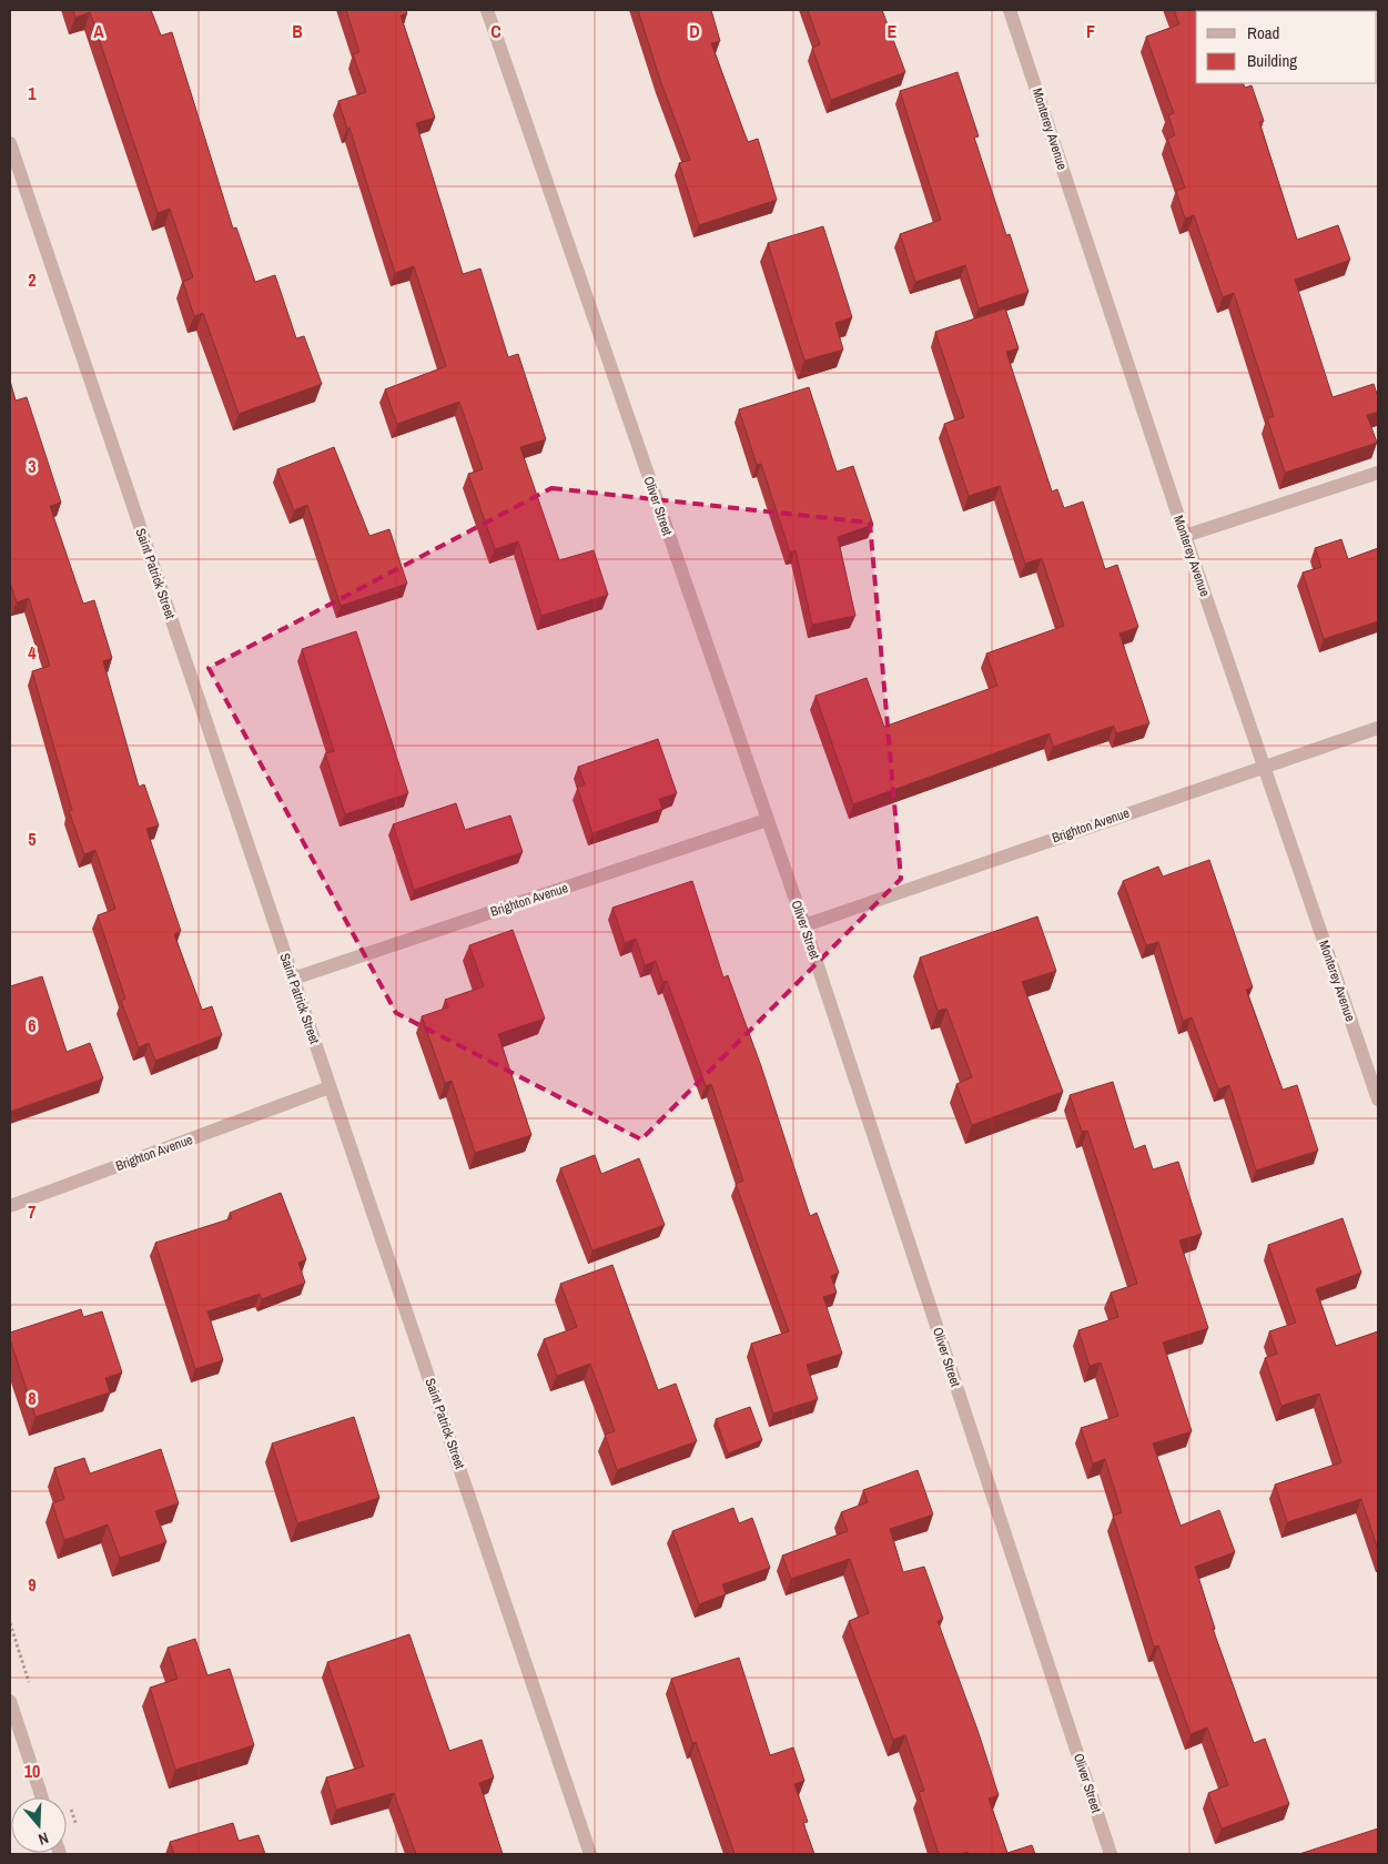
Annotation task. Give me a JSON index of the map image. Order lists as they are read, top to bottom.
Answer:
{
  "streets": {
    "street": [
      "Monterey Avenue",
      "Oliver Street",
      "Saint Patrick Street",
      "Brighton Avenue"
    ]
  },
  "crossings": [
    ["Monterey Avenue", "Brighton Avenue"],
    ["Oliver Street", "Brighton Avenue"],
    ["Saint Patrick Street", "Brighton Avenue"]
  ],
  "legend": ["Road", "Building"],
  "north": "bottom",
  "grid": {
    "columns": [
      "A",
      "B",
      "C",
      "D",
      "E",
      "F"
    ],
    "rows": [
      "1",
      "2",
      "3",
      "4",
      "5",
      "6",
      "7",
      "8",
      "9",
      "10"
    ]
  }
}
